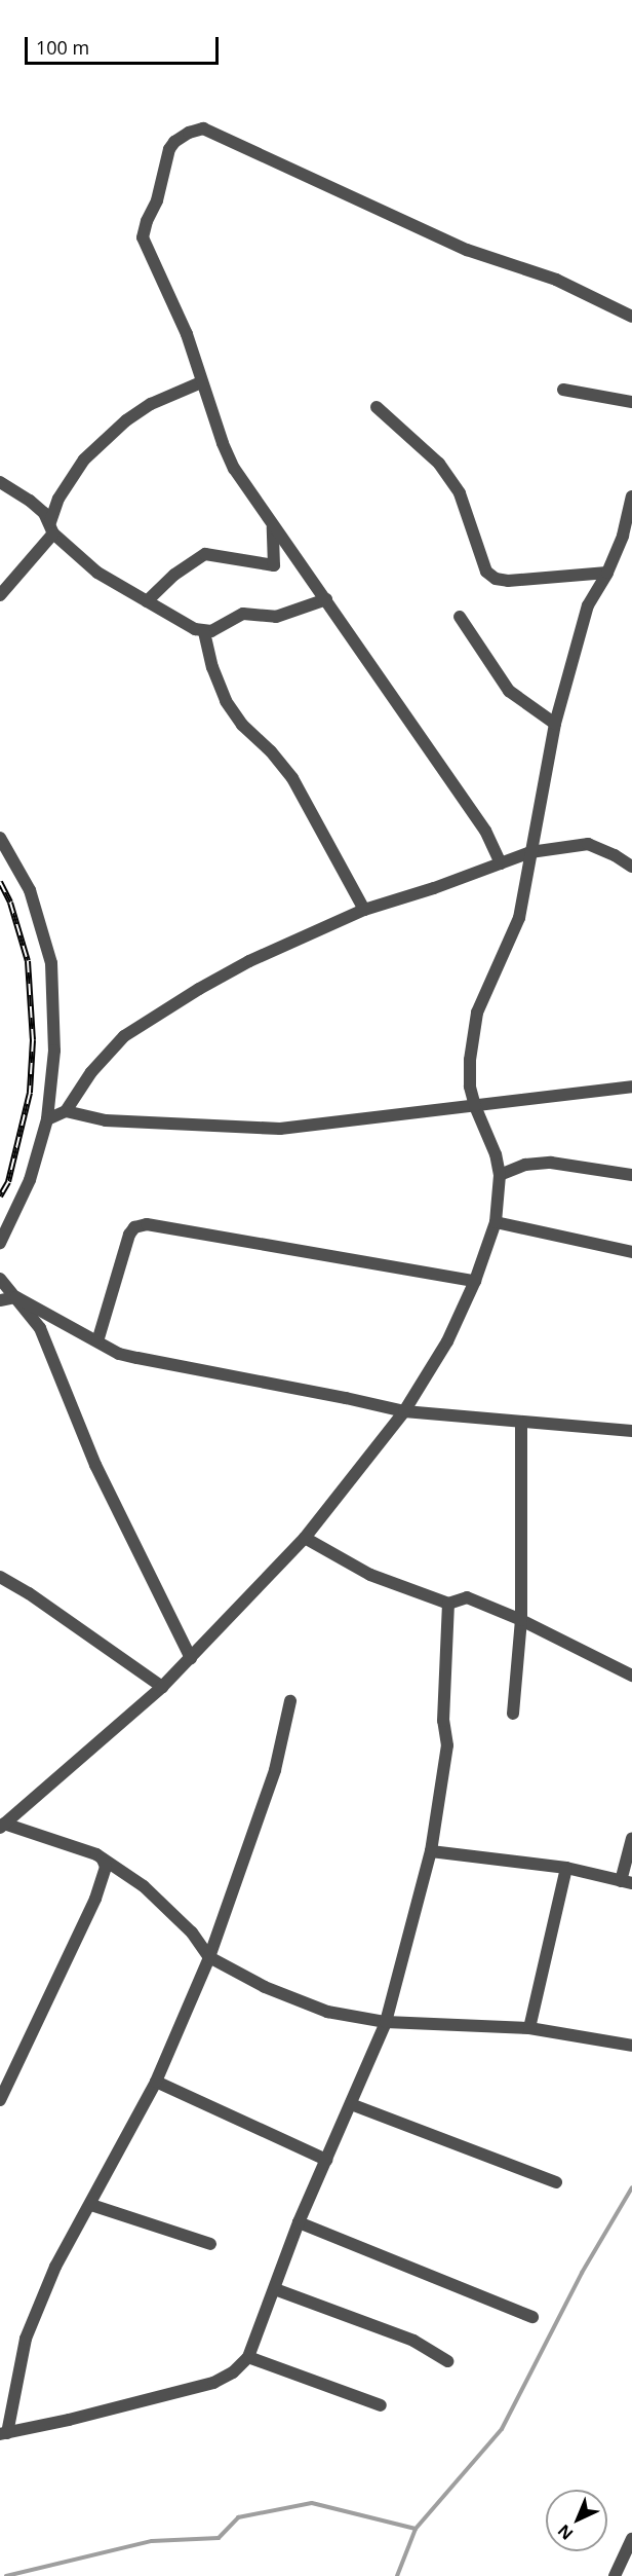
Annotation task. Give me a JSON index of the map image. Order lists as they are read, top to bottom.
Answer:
{
  "scale_bar": "100 m",
  "north": "bottom left"
}
